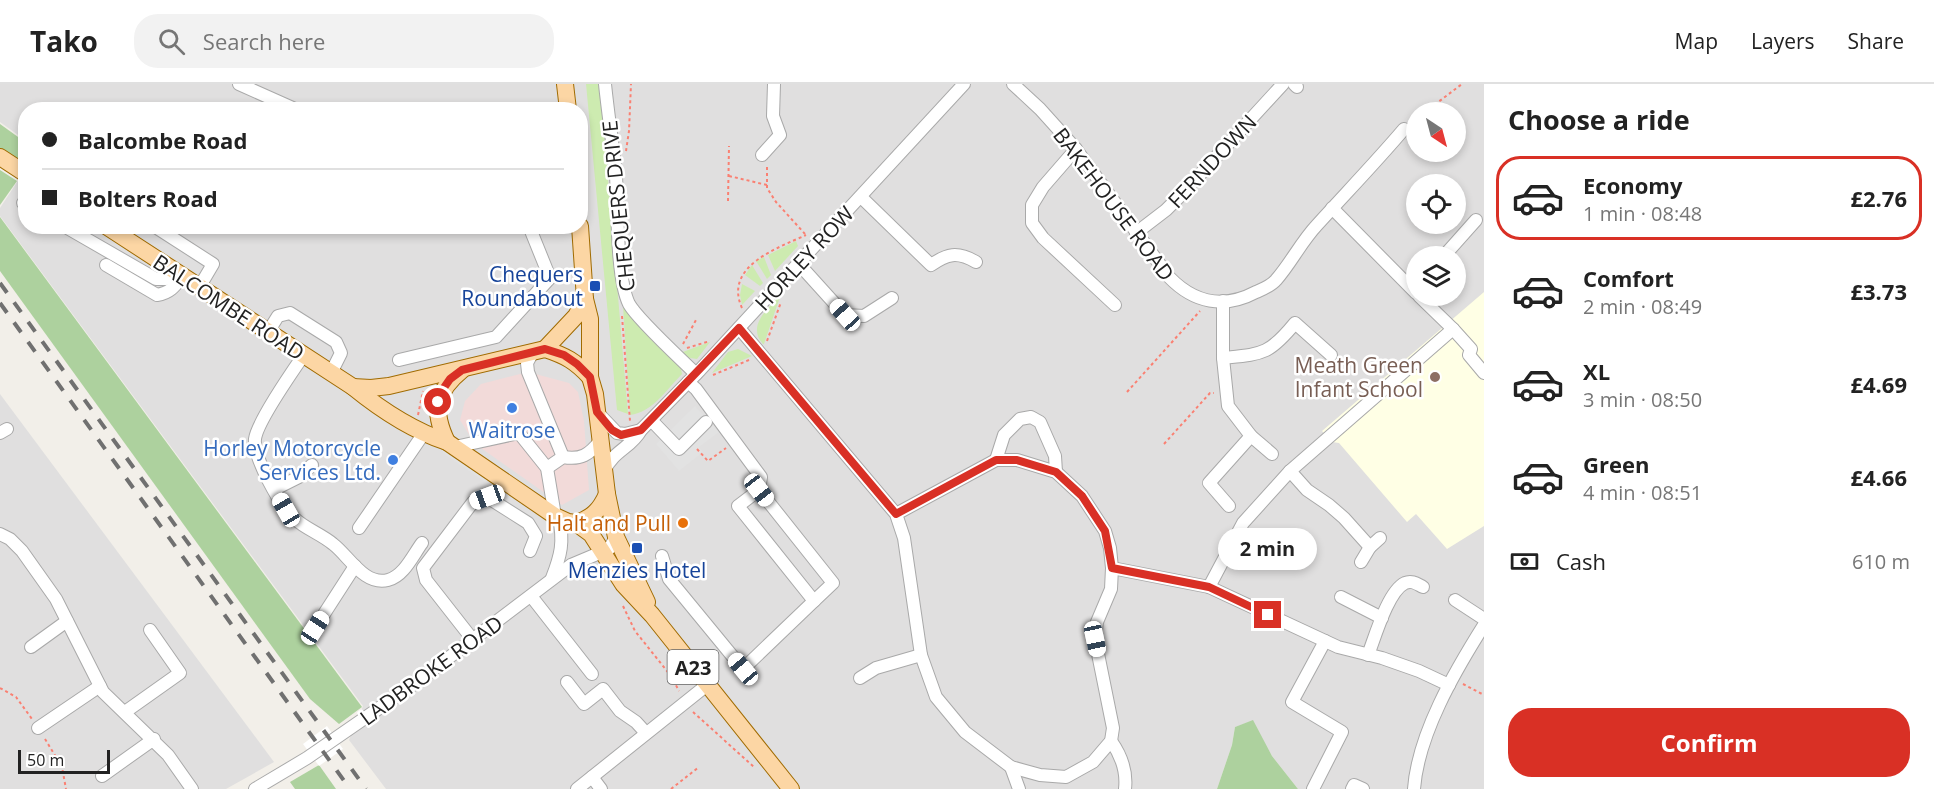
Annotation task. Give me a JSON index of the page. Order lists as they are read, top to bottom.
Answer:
{
  "streets": {
    "main road": ["BALCOMBE ROAD", "A23"],
    "street": [
      "FERNDOWN",
      "BAKEHOUSE ROAD",
      "CHEQUERS DRIVE",
      "HORLEY ROW",
      "LADBROKE ROAD"
    ]
  },
  "crossings": [
    ["FERNDOWN", "BAKEHOUSE ROAD"],
    ["CHEQUERS DRIVE", "HORLEY ROW"],
    ["HORLEY ROW", "A23"],
    ["BALCOMBE ROAD", "A23"],
    ["A23", "LADBROKE ROAD"]
  ],
  "places": {
    "transit": ["Chequers Roundabout", "Menzies Hotel"],
    "other": [
      "Meath Green Infant School",
      "Waitrose",
      "Horley Motorcycle Services Ltd.",
      "Halt and Pull"
    ]
  },
  "scale_bar": "50 m",
  "north": "bottom right",
  "page": {
    "header": "Tako",
    "search": "Search here",
    "nav": ["Map", "Layers", "Share"],
    "heading": "Choose a ride",
    "banner": ["Balcombe Road", "Bolters Road"],
    "list": [
      {
        "name": "Economy",
        "note": "1 min · 08:48",
        "value": "£2.76"
      },
      {
        "name": "Comfort",
        "note": "2 min · 08:49",
        "value": "£3.73"
      },
      {
        "name": "XL",
        "note": "3 min · 08:50",
        "value": "£4.69"
      },
      {
        "name": "Green",
        "note": "4 min · 08:51",
        "value": "£4.66"
      }
    ],
    "bubble": "2 min",
    "pay": ["Cash", "610 m"],
    "buttons": "Confirm",
    "scale": "50 m"
  }
}
